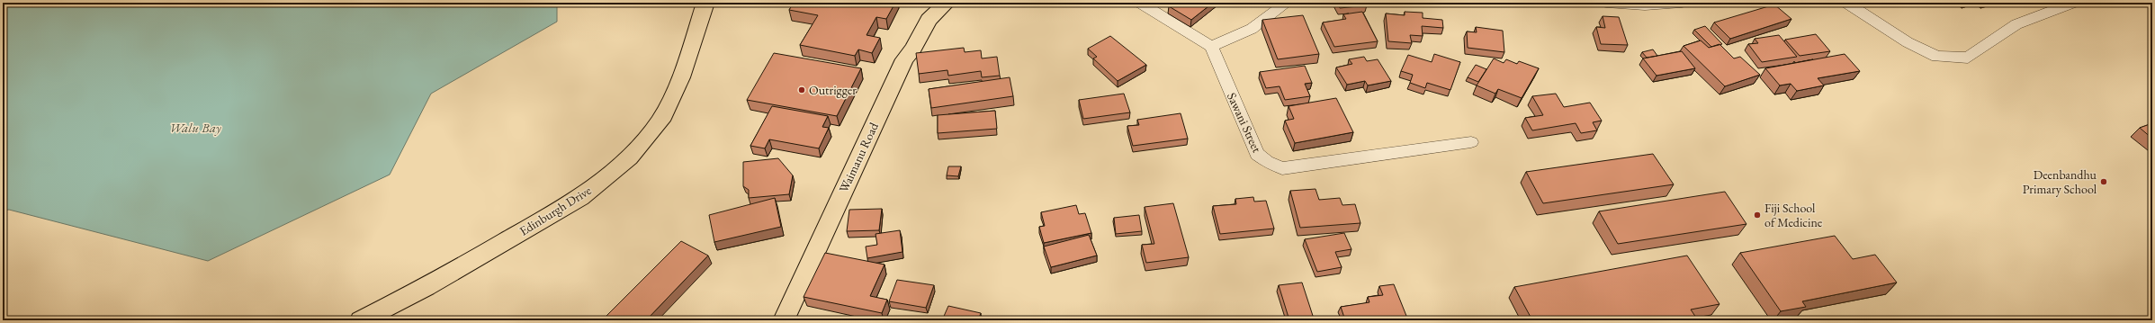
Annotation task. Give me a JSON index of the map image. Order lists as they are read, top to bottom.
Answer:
{
  "streets": {
    "main road": ["Waimanu Road", "Edinburgh Drive"],
    "street": ["Sawani Street"]
  },
  "water": ["Walu Bay"],
  "places": ["Outrigger", "Deenbandhu Primary School", "Fiji School of Medicine"]
}
